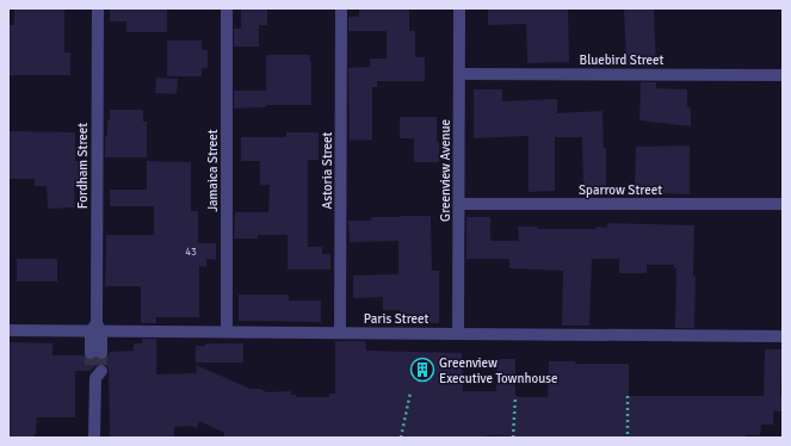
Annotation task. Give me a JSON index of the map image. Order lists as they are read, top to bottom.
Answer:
{
  "streets": {
    "street": [
      "Bluebird Street",
      "Fordham Street",
      "Jamaica Street",
      "Astoria Street",
      "Greenview Avenue",
      "Sparrow Street",
      "Paris Street"
    ]
  },
  "crossings": [
    ["Bluebird Street", "Greenview Avenue"],
    ["Fordham Street", "Paris Street"],
    ["Jamaica Street", "Paris Street"],
    ["Astoria Street", "Paris Street"],
    ["Greenview Avenue", "Sparrow Street"],
    ["Greenview Avenue", "Paris Street"]
  ],
  "places": {
    "building": ["Greenview Executive Townhouse"]
  },
  "house_numbers": ["43"]
}
